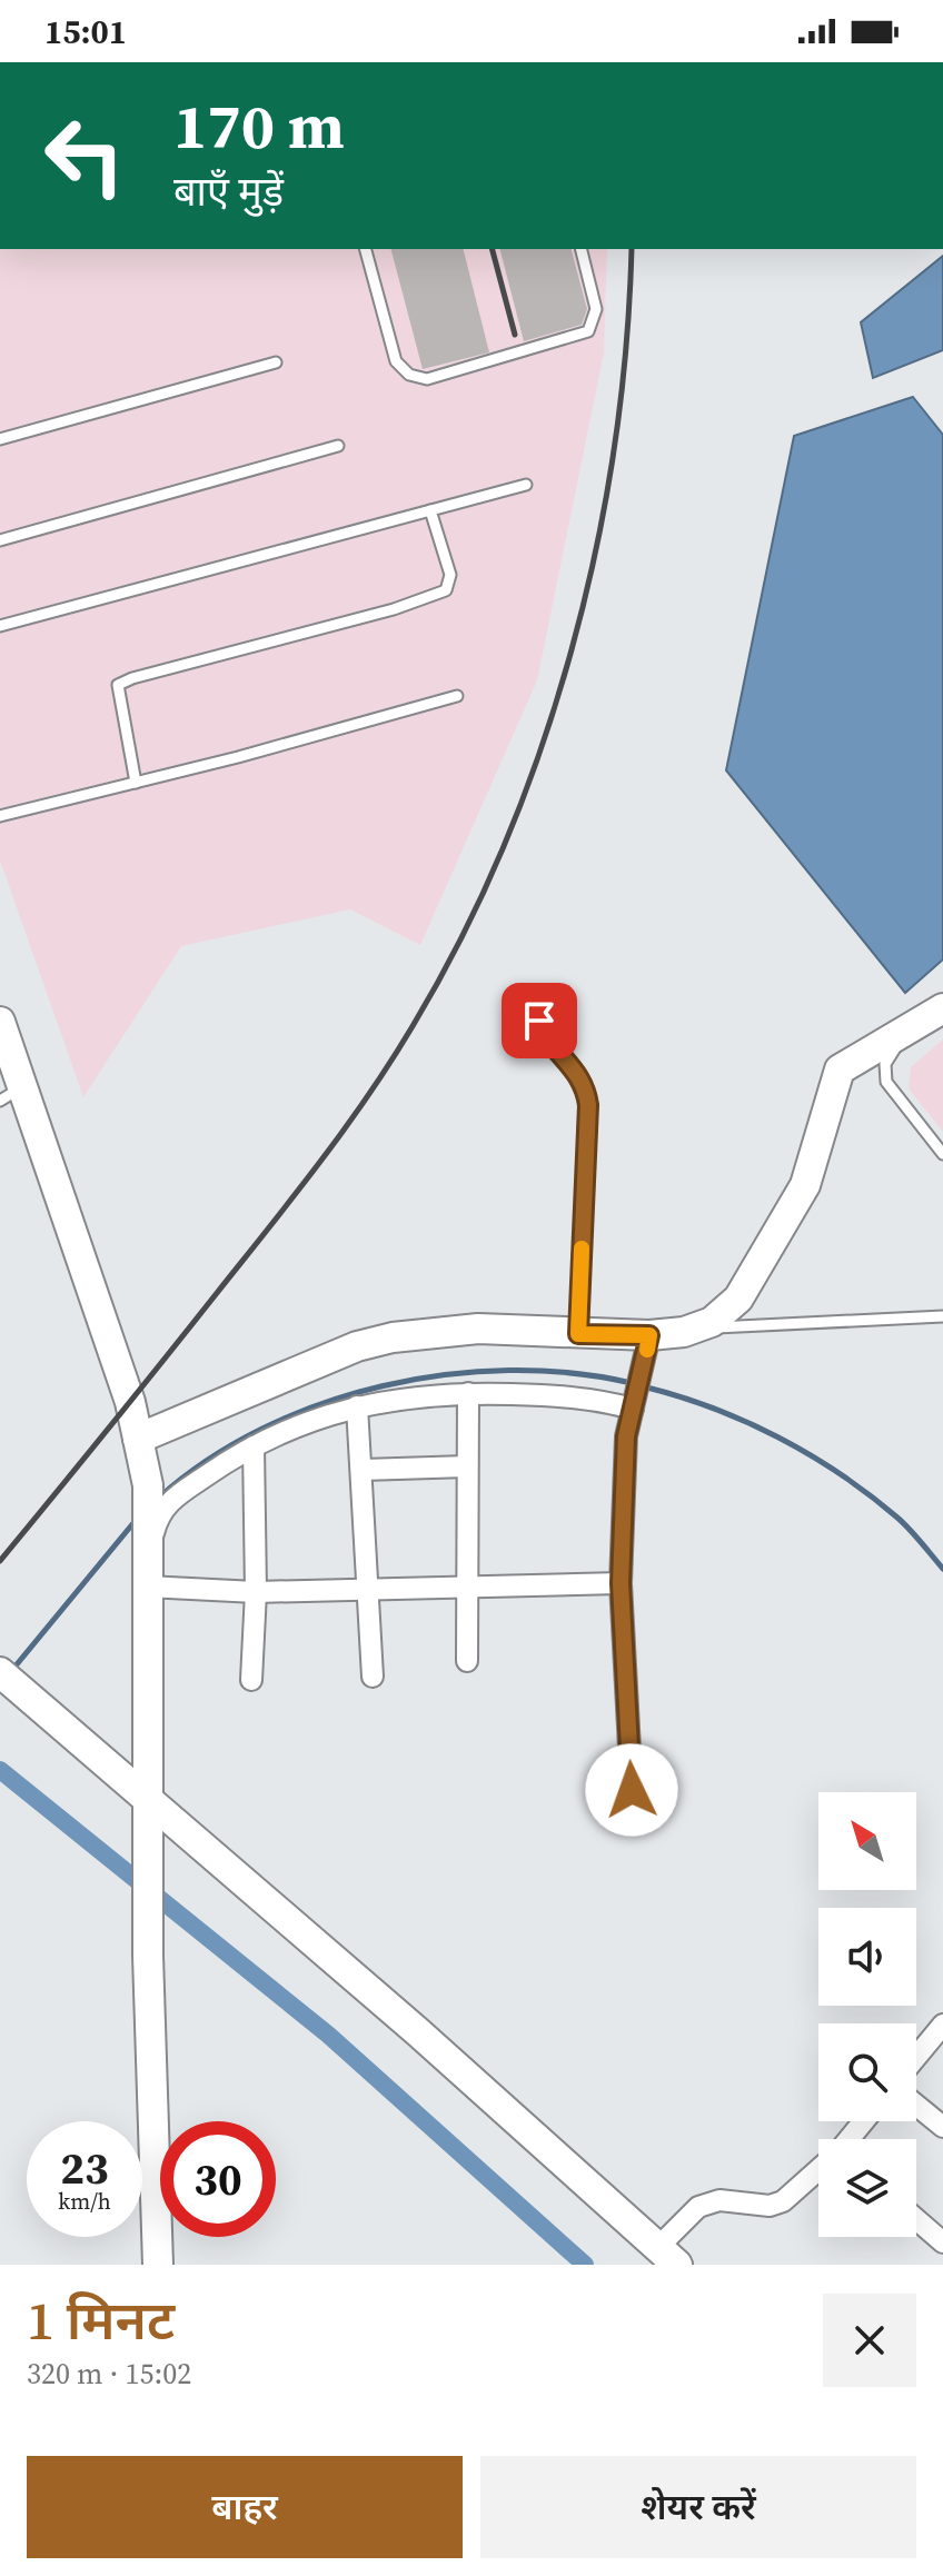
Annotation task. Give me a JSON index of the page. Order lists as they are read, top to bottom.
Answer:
{
  "north": "top left",
  "page": {
    "status": "15:01",
    "turn": ["170 m", "बाएँ मुड़ें"],
    "speed": "23 km/h",
    "limit": "30",
    "heading": ["1 मिनट", "320 m · 15:02"],
    "buttons": ["बाहर", "शेयर करें"]
  }
}
